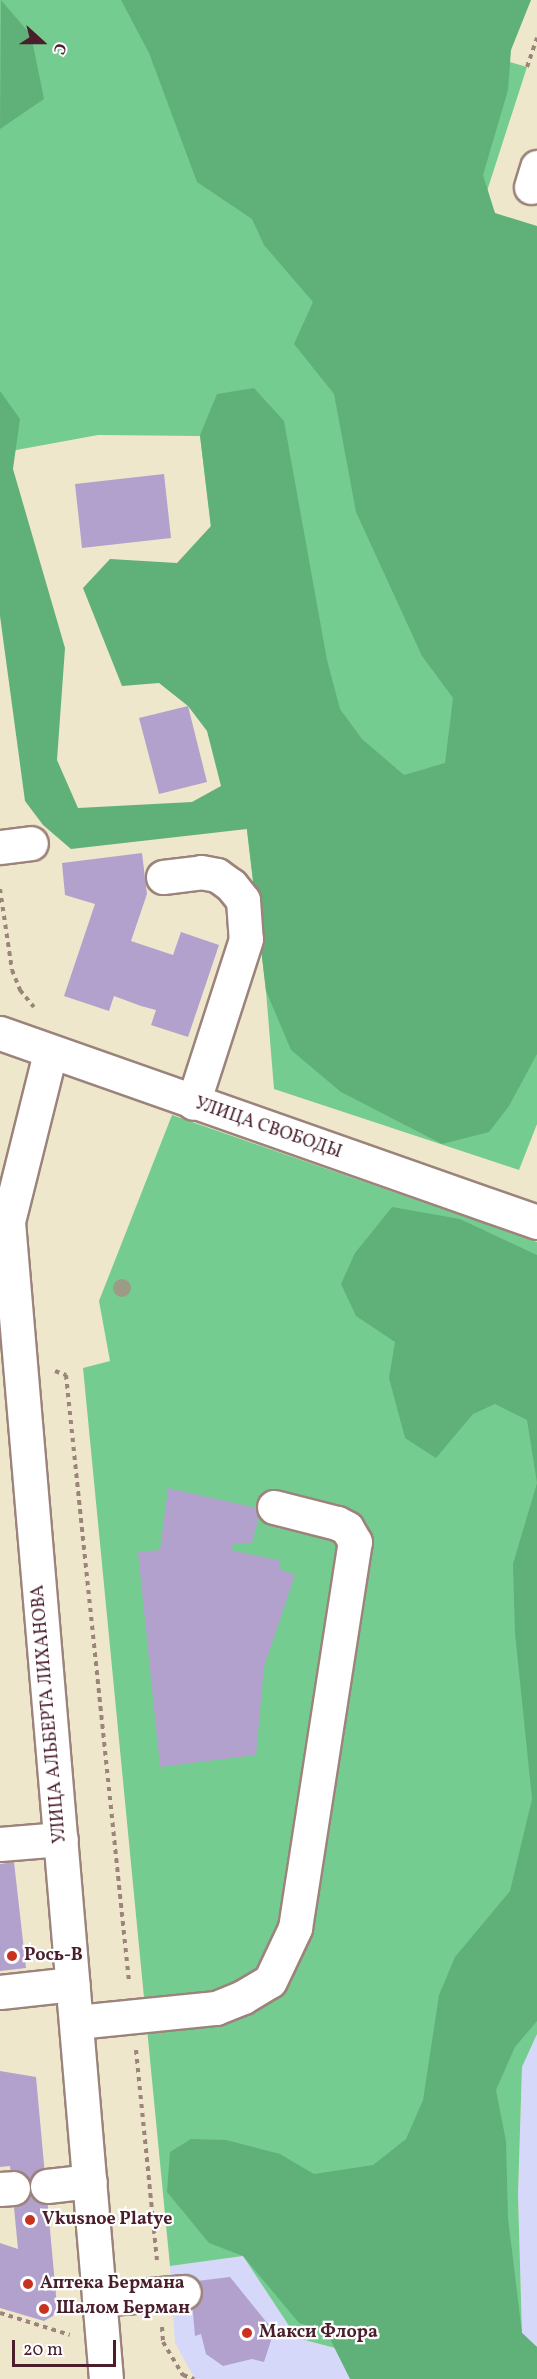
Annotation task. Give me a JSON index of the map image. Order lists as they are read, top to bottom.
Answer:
{
  "streets": {
    "street": ["УЛИЦА СВОБОДЫ", "УЛИЦА АЛЬБЕРТА ЛИХАНОВА"]
  },
  "crossings": [
    ["УЛИЦА СВОБОДЫ", "УЛИЦА АЛЬБЕРТА ЛИХАНОВА"]
  ],
  "places": [
    "Рось-В",
    "Vkusnoe Platye",
    "Аптека Бермана",
    "Шалом Берман",
    "Макси Флора"
  ],
  "scale_bar": "20 m",
  "north": "right"
}
